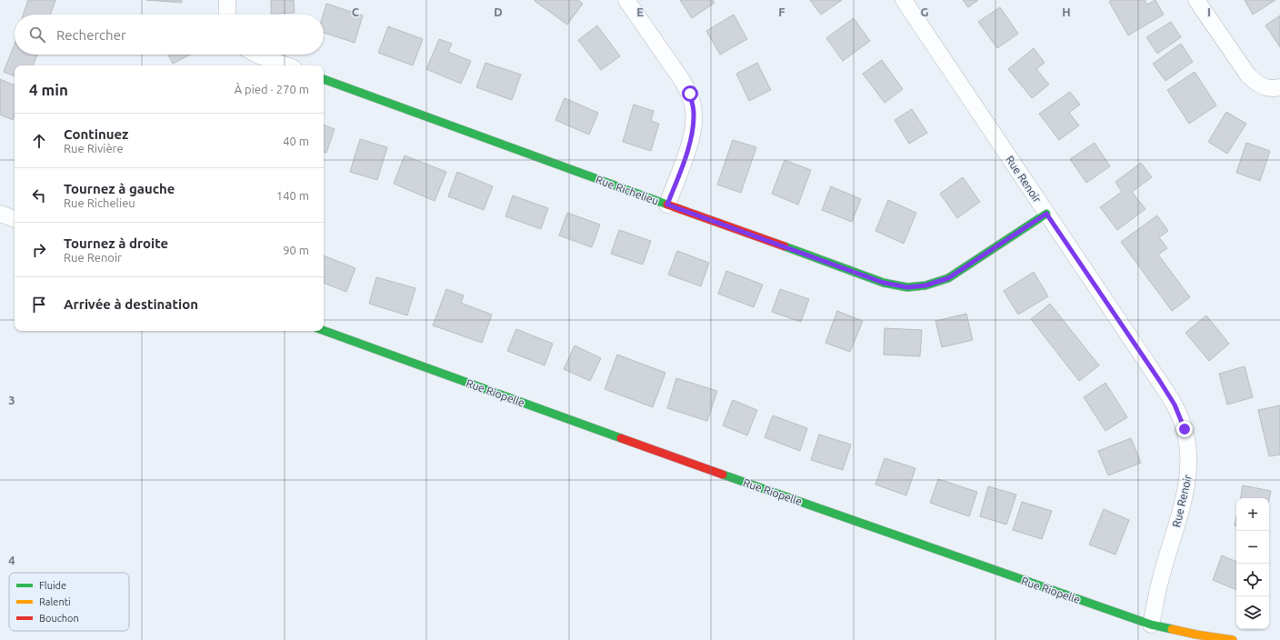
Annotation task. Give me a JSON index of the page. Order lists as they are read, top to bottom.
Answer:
{
  "streets": {
    "street": ["Rue Renoir", "Rue Richelieu", "Rue Riopelle"]
  },
  "crossings": [
    ["Rue Renoir", "Rue Richelieu"],
    ["Rue Renoir", "Rue Riopelle"]
  ],
  "legend": ["Fluide", "Ralenti", "Bouchon"],
  "page": {
    "search": "Rechercher",
    "heading": ["4 min", "À pied · 270 m"],
    "list": [
      ["Continuez", "Rue Rivière", "40 m"],
      ["Tournez à gauche", "Rue Richelieu", "140 m"],
      ["Tournez à droite", "Rue Renoir", "90 m"],
      "Arrivée à destination"
    ],
    "map_buttons": ["+", "−"]
  },
  "grid": {
    "columns": [
      "C",
      "D",
      "E",
      "F",
      "G",
      "H",
      "I"
    ],
    "rows": ["3", "4"]
  }
}
